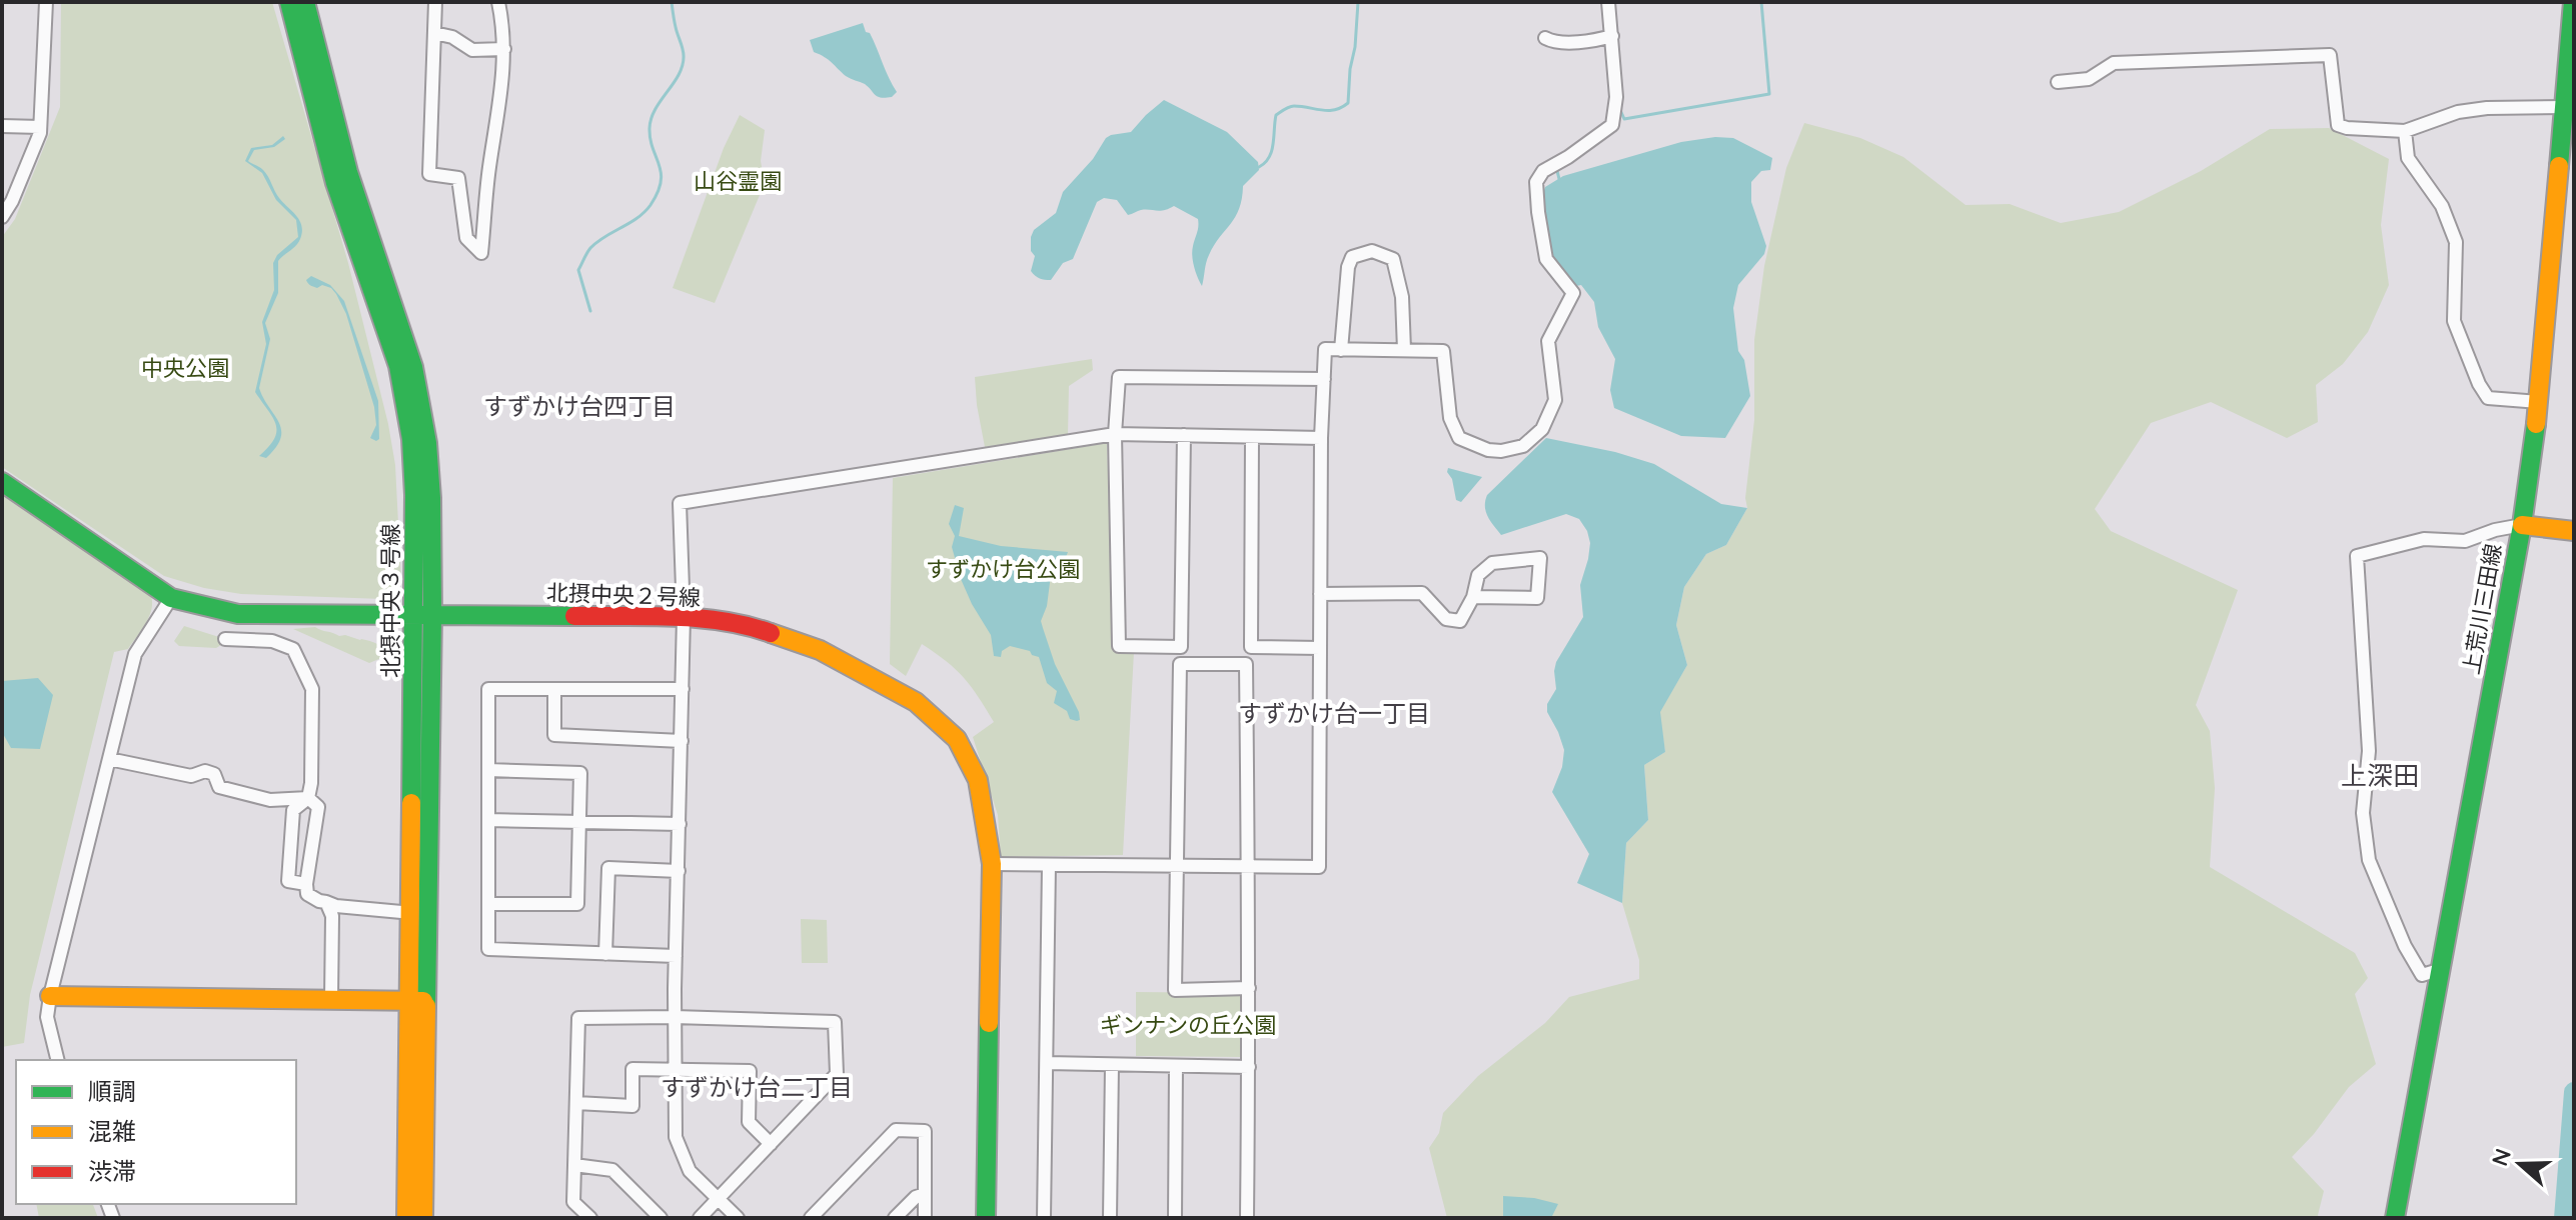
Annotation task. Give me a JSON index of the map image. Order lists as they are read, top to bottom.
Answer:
{
  "streets": {
    "street": ["北摂中央２号線", "北摂中央３号線", "上荒川三田線"]
  },
  "crossings": [
    ["北摂中央２号線", "北摂中央３号線"]
  ],
  "districts": [
    "すずかけ台四丁目",
    "すずかけ台一丁目",
    "上深田",
    "すずかけ台二丁目"
  ],
  "parks": [
    "山谷霊園",
    "中央公園",
    "すずかけ台公園",
    "ギンナンの丘公園"
  ],
  "legend": ["順調", "混雑", "渋滞"],
  "north": "left"
}
